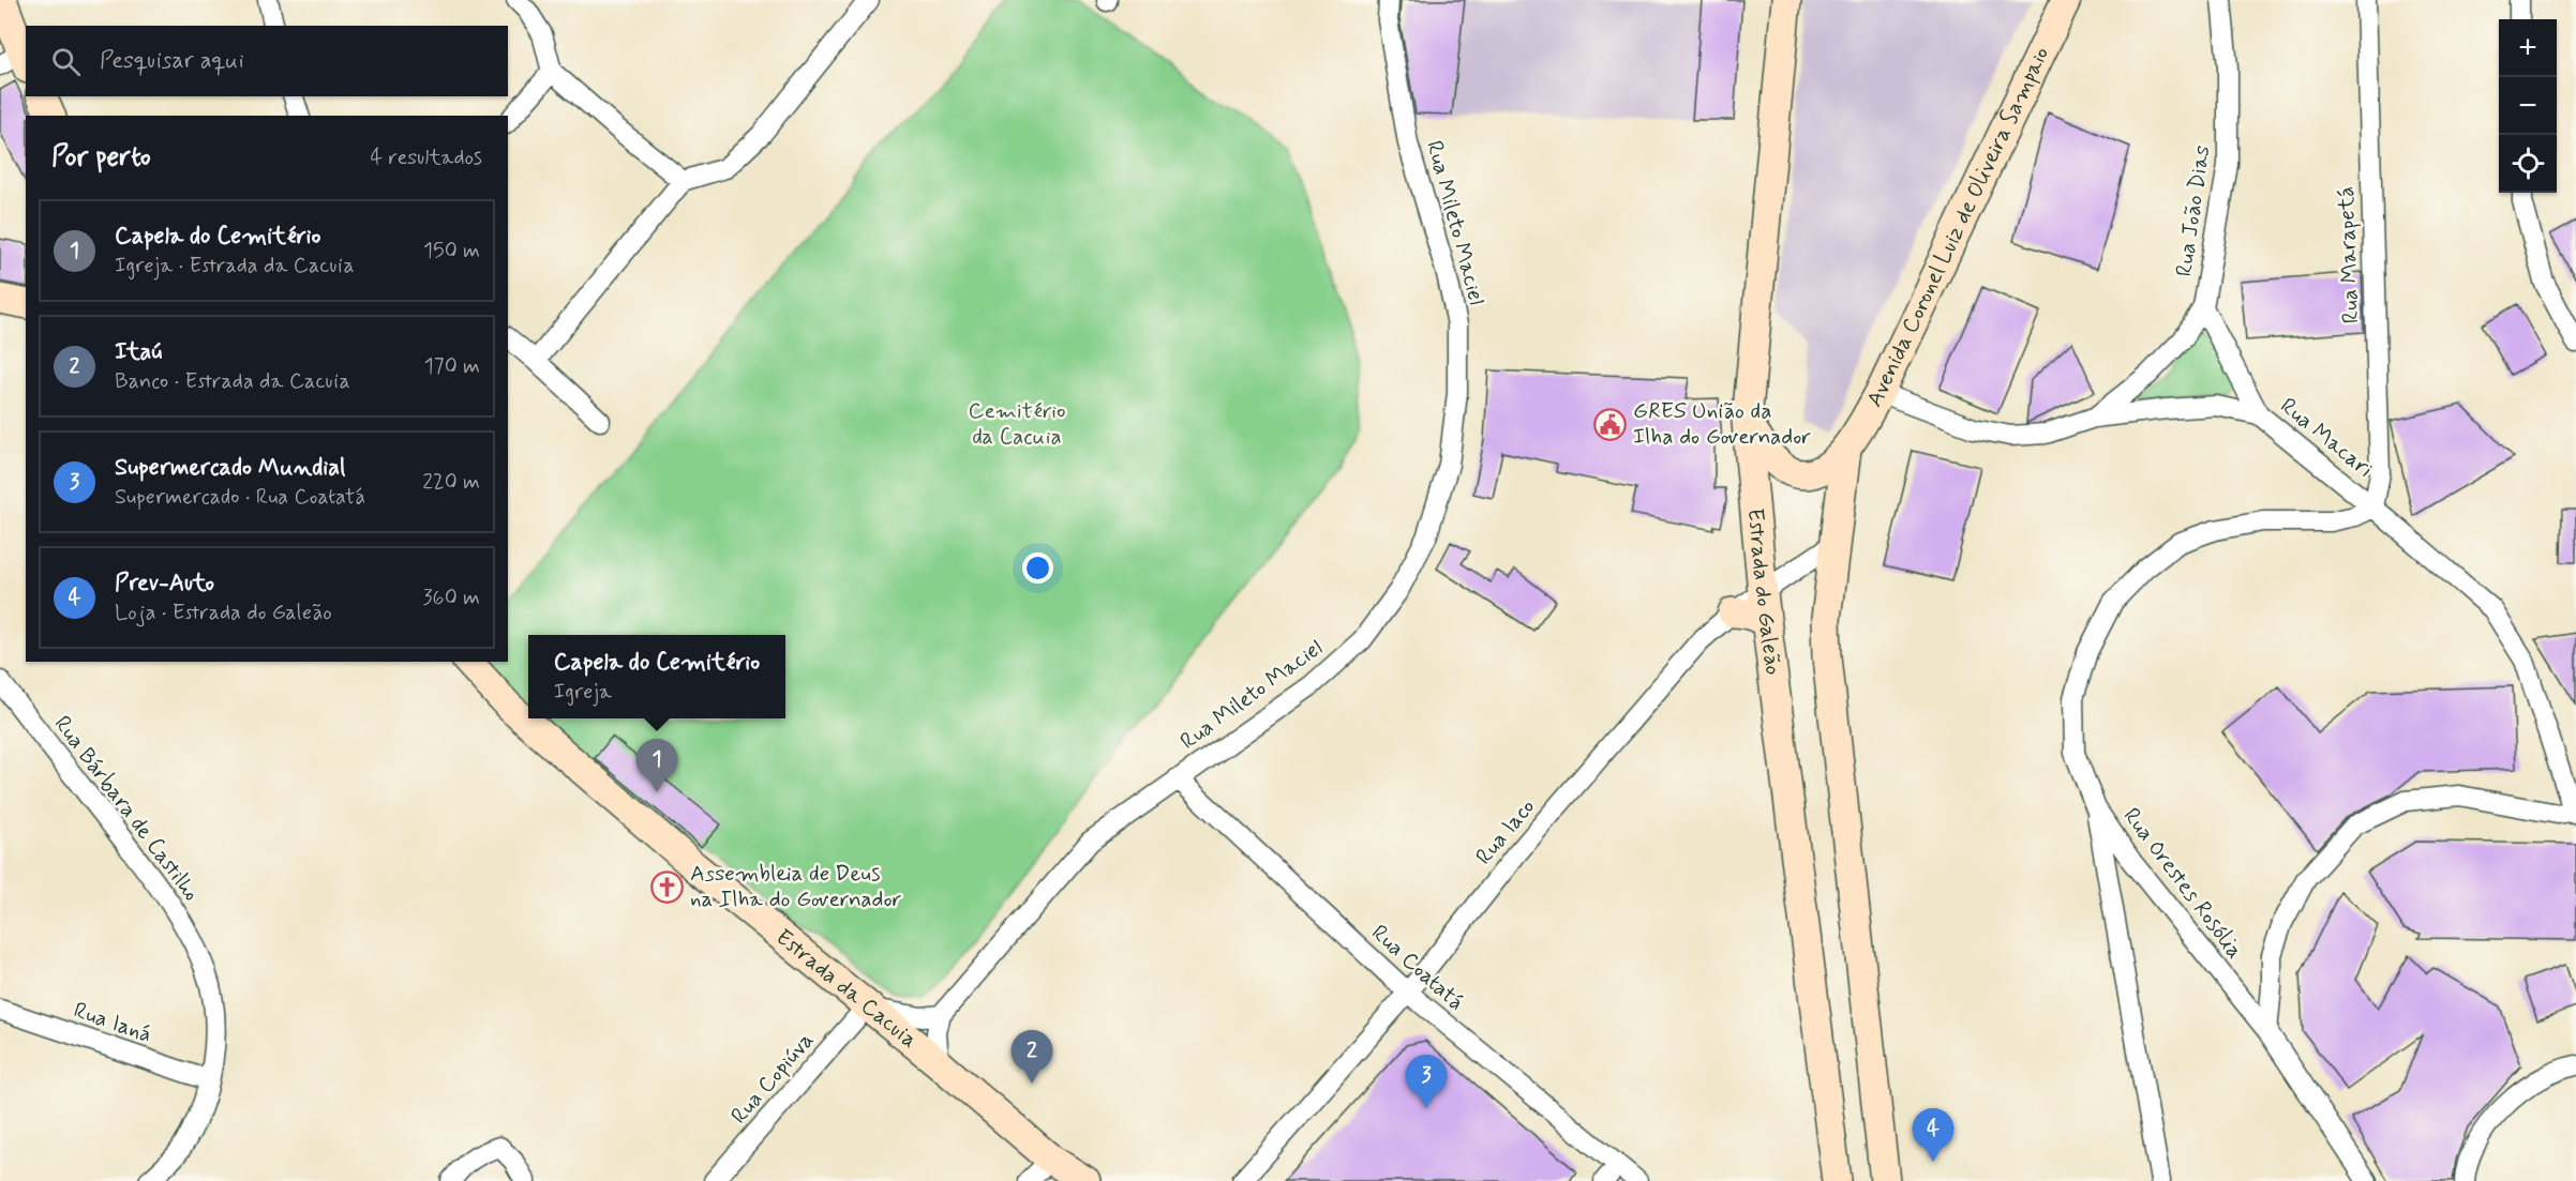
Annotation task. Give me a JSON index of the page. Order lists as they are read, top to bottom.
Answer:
{
  "streets": {
    "main road": ["Avenida Coronel Luiz de Oliveira Sampaio", "Estrada do Galeão", "Estrada da Cacuia"],
    "street": [
      "Rua João Dias",
      "Rua Mileto Maciel",
      "Rua Marapetá",
      "Rua Macari",
      "Rua Bárbara de Castilho",
      "Rua Iaco",
      "Rua Orestes Rosólia",
      "Rua Coatatá",
      "Rua Ianá",
      "Rua Copiúva"
    ]
  },
  "crossings": [
    ["Rua João Dias", "Rua Macari"],
    ["Rua Mileto Maciel", "Rua Coatatá"],
    ["Avenida Coronel Luiz de Oliveira Sampaio", "Rua Macari"],
    ["Rua Marapetá", "Rua Macari"],
    ["Rua Marapetá", "Rua Orestes Rosólia"],
    ["Rua Macari", "Rua Orestes Rosólia"],
    ["Estrada do Galeão", "Rua Iaco"],
    ["Rua Bárbara de Castilho", "Rua Ianá"],
    ["Rua Iaco", "Rua Coatatá"],
    ["Estrada da Cacuia", "Rua Copiúva"]
  ],
  "parks": ["Cemitério da Cacuia"],
  "places": {
    "public building": ["GRES União da Ilha do Governador"],
    "church": ["Assembleia de Deus na Ilha do Governador"]
  },
  "page": {
    "map_buttons": ["+", "−"],
    "search": "Pesquisar aqui",
    "heading": ["Por perto", "4 resultados"],
    "list": [
      {
        "mark": "1",
        "name": "Capela do Cemitério",
        "note": "Igreja · Estrada da Cacuia",
        "value": "150 m"
      },
      {
        "mark": "2",
        "name": "Itaú",
        "note": "Banco · Estrada da Cacuia",
        "value": "170 m"
      },
      {
        "mark": "3",
        "name": "Supermercado Mundial",
        "note": "Supermercado · Rua Coatatá",
        "value": "220 m"
      },
      {
        "mark": "4",
        "name": "Prev-Auto",
        "note": "Loja · Estrada do Galeão",
        "value": "360 m"
      }
    ],
    "popup": ["Capela do Cemitério", "Igreja"],
    "pins": [
      "1",
      "2",
      "3",
      "4"
    ]
  }
}
